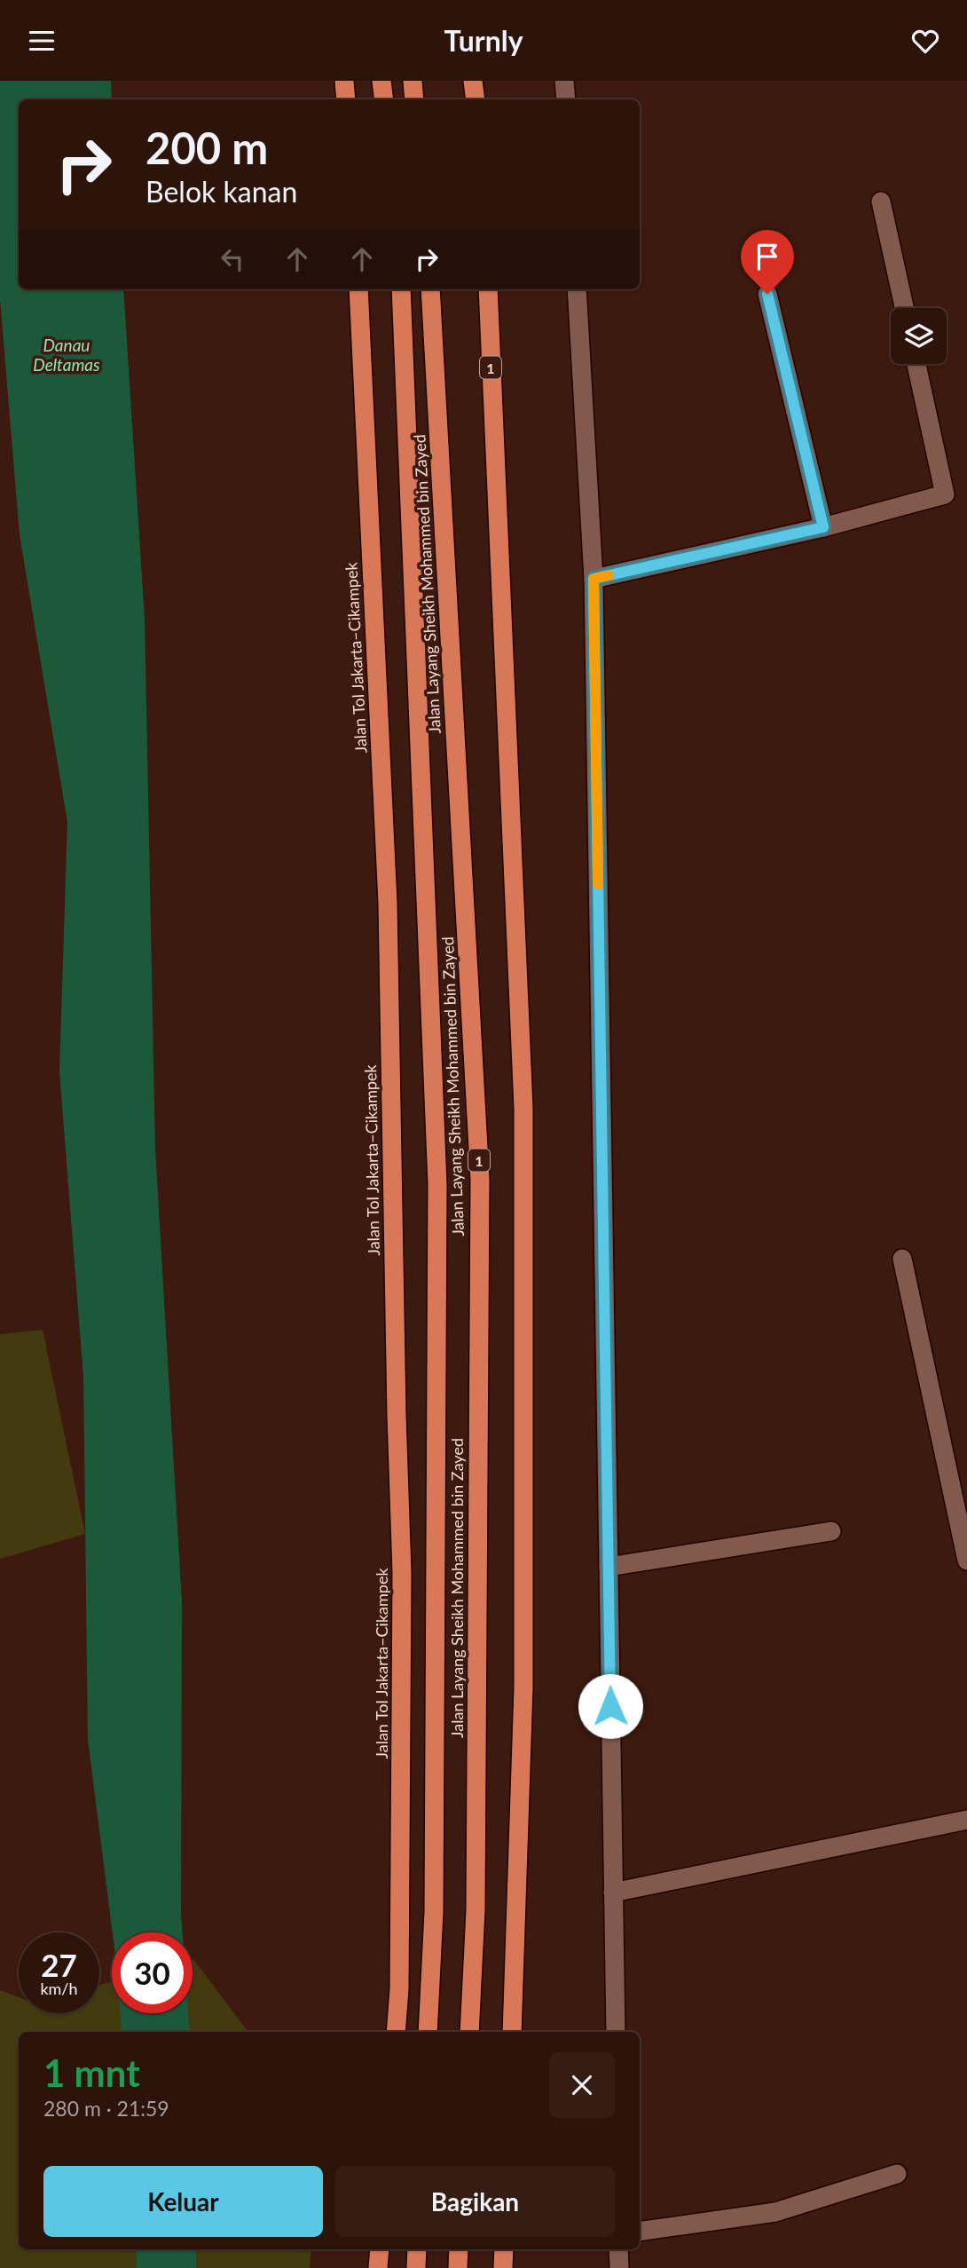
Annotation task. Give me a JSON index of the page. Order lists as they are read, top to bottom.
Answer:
{
  "streets": {
    "highway": ["1", "Jalan Layang Sheikh Mohammed bin Zayed", "Jalan Tol Jakarta–Cikampek"]
  },
  "water": ["Danau Deltamas"],
  "page": {
    "header": "Turnly",
    "turn": ["200 m", "Belok kanan"],
    "speed": "27 km/h",
    "limit": "30",
    "heading": ["1 mnt", "280 m · 21:59"],
    "buttons": ["Keluar", "Bagikan"]
  }
}
